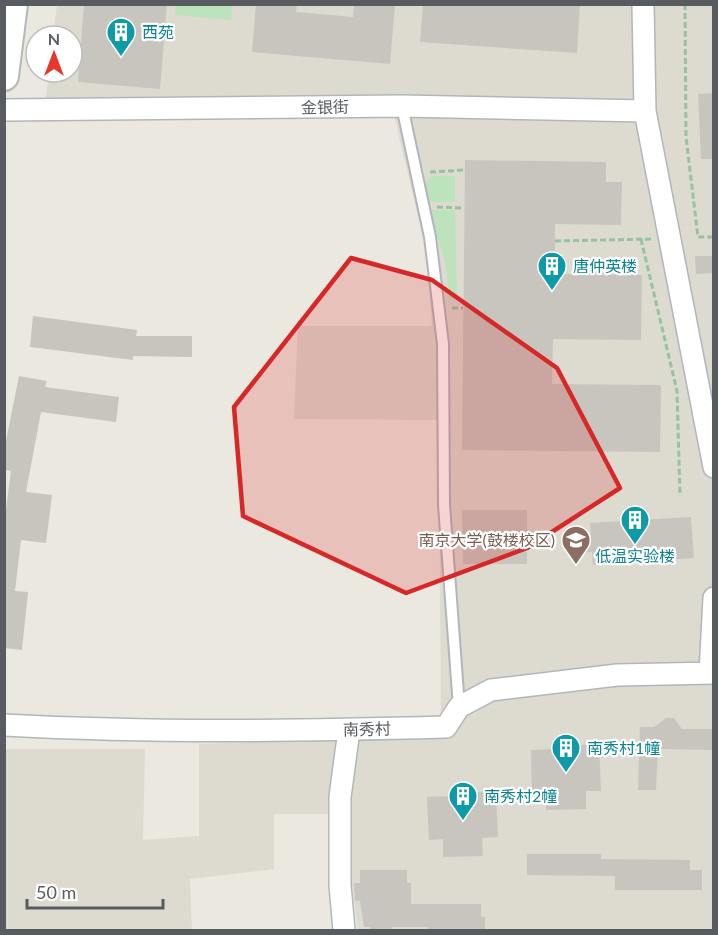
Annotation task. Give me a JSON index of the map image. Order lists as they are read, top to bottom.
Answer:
{
  "streets": {
    "street": ["金银街", "南秀村"]
  },
  "places": {
    "building": [
      "西苑",
      "唐仲英楼",
      "低温实验楼",
      "南秀村1幢",
      "南秀村2幢"
    ],
    "school or university": ["南京大学(鼓楼校区)"]
  },
  "scale_bar": "50 m",
  "north": "top"
}
